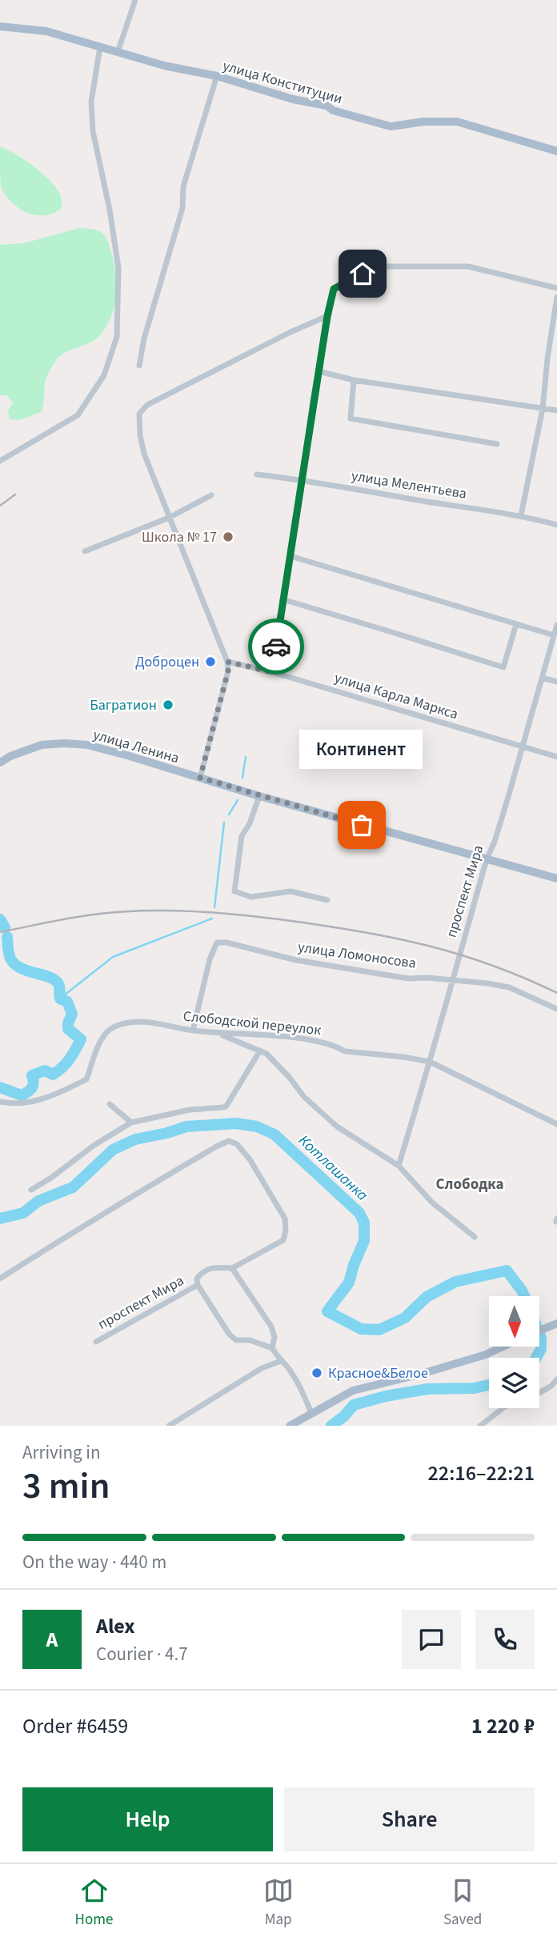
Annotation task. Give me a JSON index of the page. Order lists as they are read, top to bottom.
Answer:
{
  "streets": {
    "main road": ["улица Конституции", "улица Ленина"],
    "street": [
      "улица Мелентьева",
      "улица Карла Маркса",
      "проспект Мира",
      "улица Ломоносова",
      "Слободской переулок"
    ]
  },
  "crossings": [
    ["улица Карла Маркса", "проспект Мира"],
    ["улица Ленина", "проспект Мира"],
    ["проспект Мира", "улица Ломоносова"],
    ["проспект Мира", "Слободской переулок"],
    ["улица Ломоносова", "Слободской переулок"]
  ],
  "districts": ["Слободка"],
  "water": ["Котлашанка"],
  "places": [
    "Школа № 17",
    "Доброцен",
    "Багратион",
    "Континент",
    "Красное&Белое"
  ],
  "north": "bottom",
  "page": {
    "bubble": "Континент",
    "heading": ["3 min", "Arriving in", "22:16–22:21"],
    "panel": [
      "Alex",
      "Courier · 4.7",
      "Order #6459",
      "1 220 ₽"
    ],
    "bar": "On the way · 440 m",
    "round": "A",
    "buttons": ["Help", "Share"],
    "tabs": ["Home", "Map", "Saved"]
  }
}
